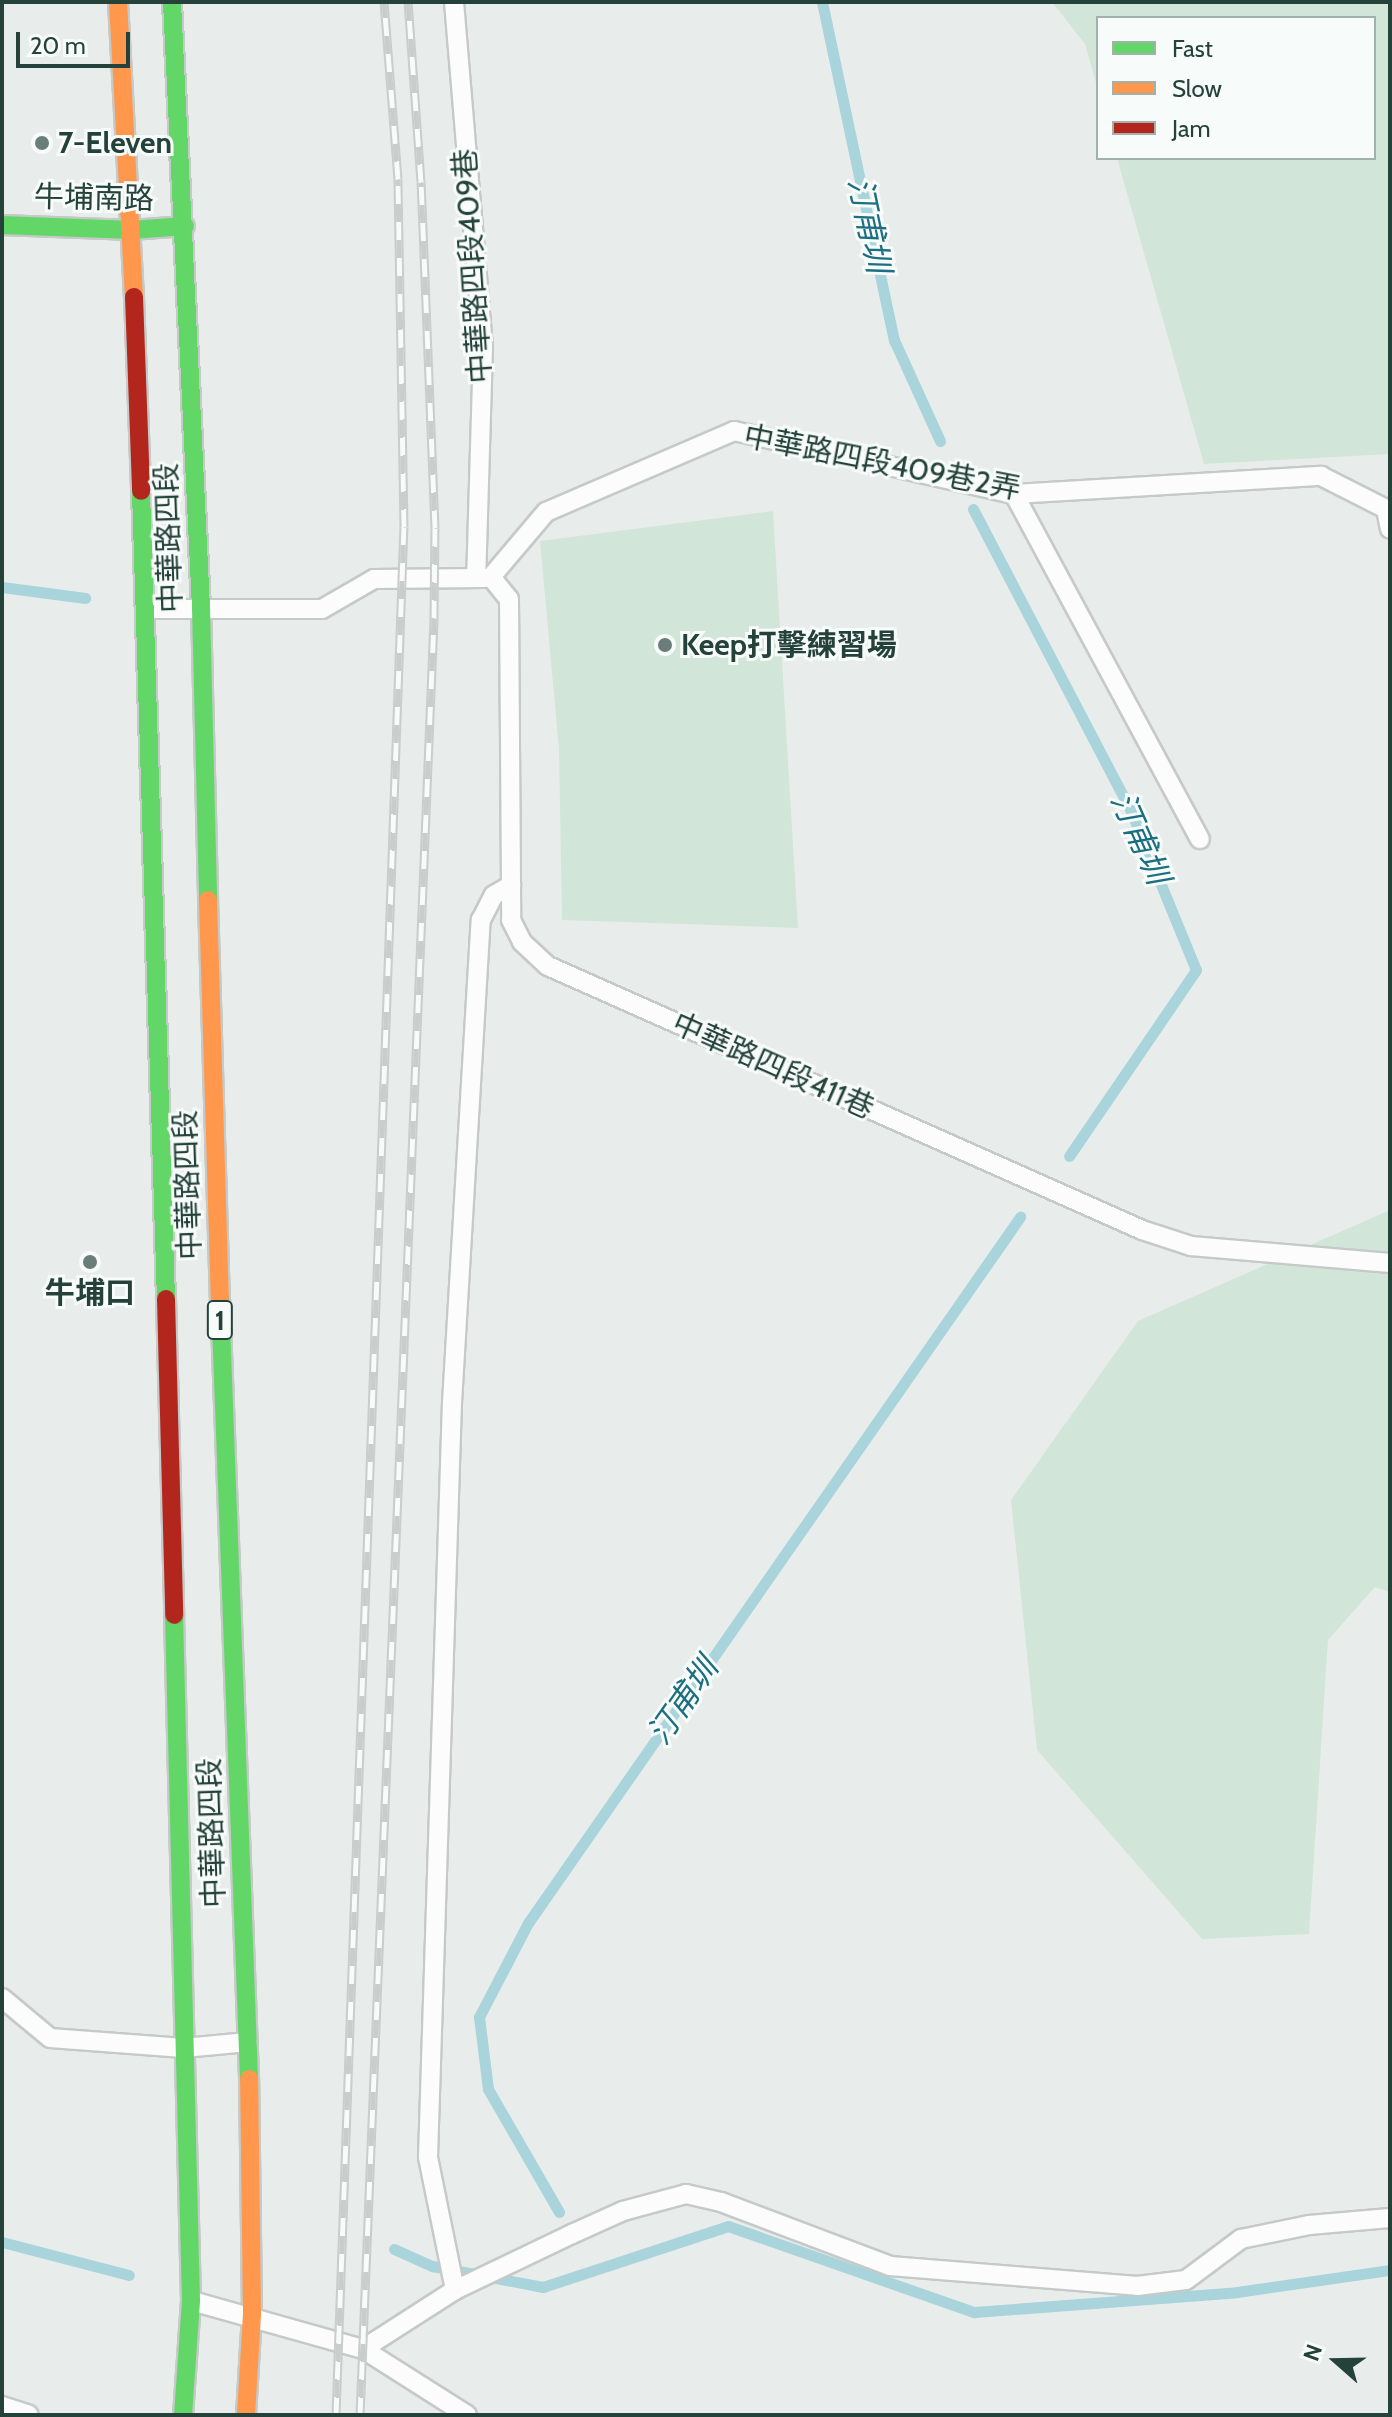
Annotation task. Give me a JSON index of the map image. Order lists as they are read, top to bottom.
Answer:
{
  "streets": {
    "main road": ["牛埔南路", "中華路四段", "1"],
    "lane": ["中華路四段409巷", "中華路四段409巷2弄", "中華路四段411巷"]
  },
  "crossings": [
    ["牛埔南路", "中華路四段"],
    ["中華路四段409巷", "中華路四段409巷2弄"],
    ["中華路四段409巷", "中華路四段411巷"],
    ["中華路四段409巷2弄", "中華路四段411巷"]
  ],
  "water": ["汀甫圳"],
  "places": ["7-Eleven", "Keep打擊練習場", "牛埔口"],
  "legend": ["Fast", "Slow", "Jam"],
  "scale_bar": "20 m",
  "north": "left"
}
